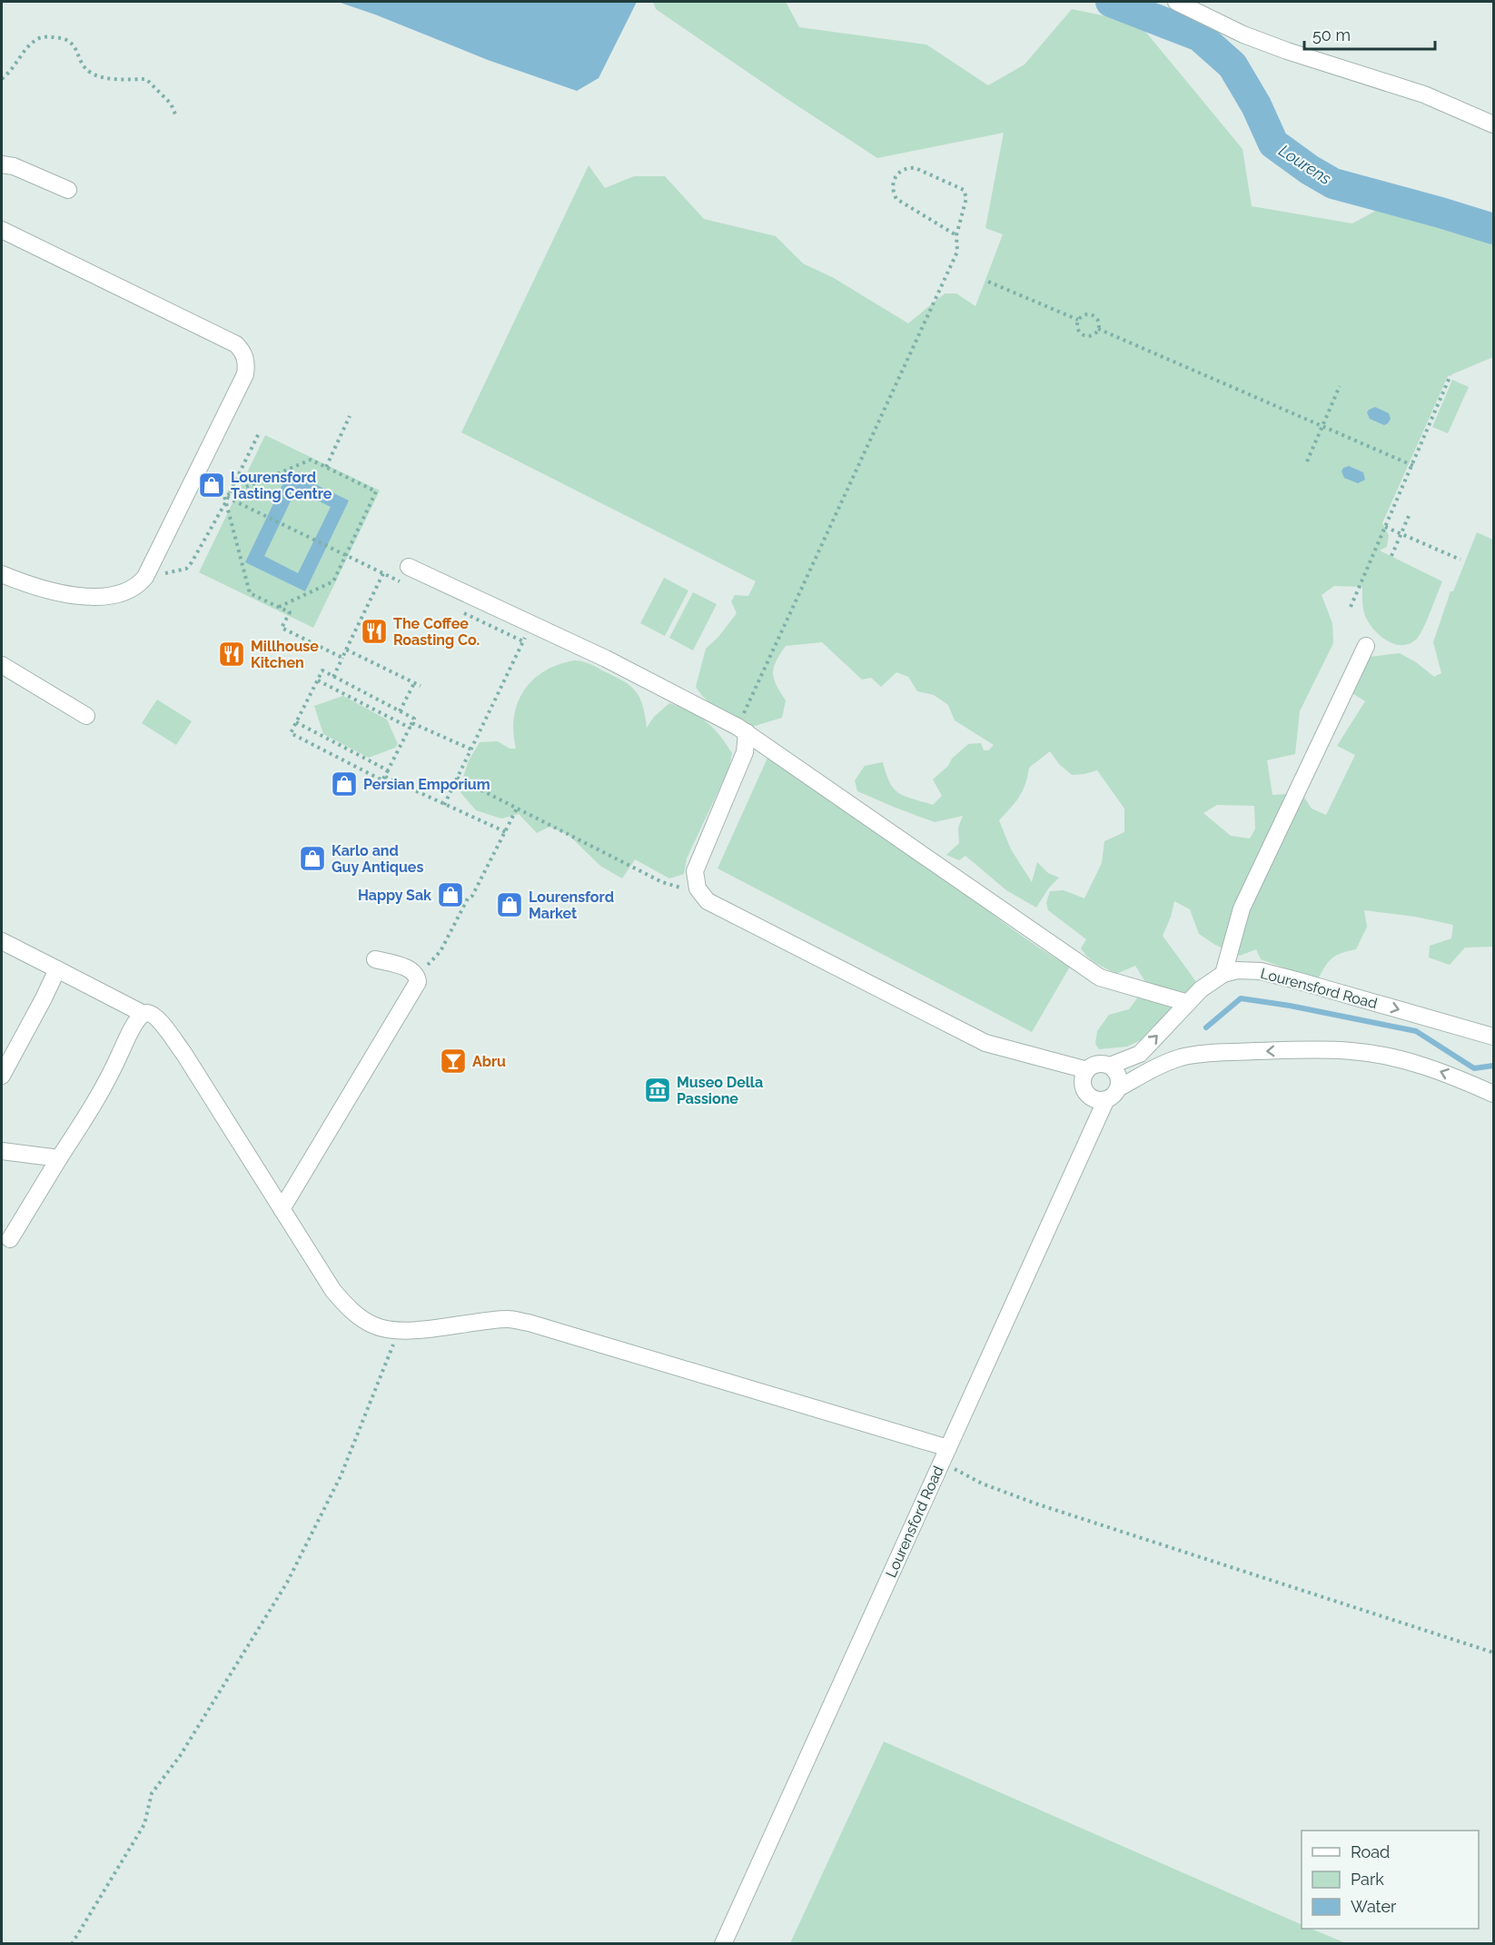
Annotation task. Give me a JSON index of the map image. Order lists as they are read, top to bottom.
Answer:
{
  "streets": {
    "street": ["Lourensford Road"]
  },
  "water": ["Lourens"],
  "places": {
    "shop": [
      "Lourensford Tasting Centre",
      "Persian Emporium",
      "Karlo and Guy Antiques",
      "Happy Sak",
      "Lourensford Market"
    ],
    "restaurant": ["The Coffee Roasting Co.", "Millhouse Kitchen"],
    "bar": ["Abru"],
    "museum": ["Museo Della Passione"]
  },
  "legend": ["Road", "Park", "Water"],
  "scale_bar": "50 m"
}
